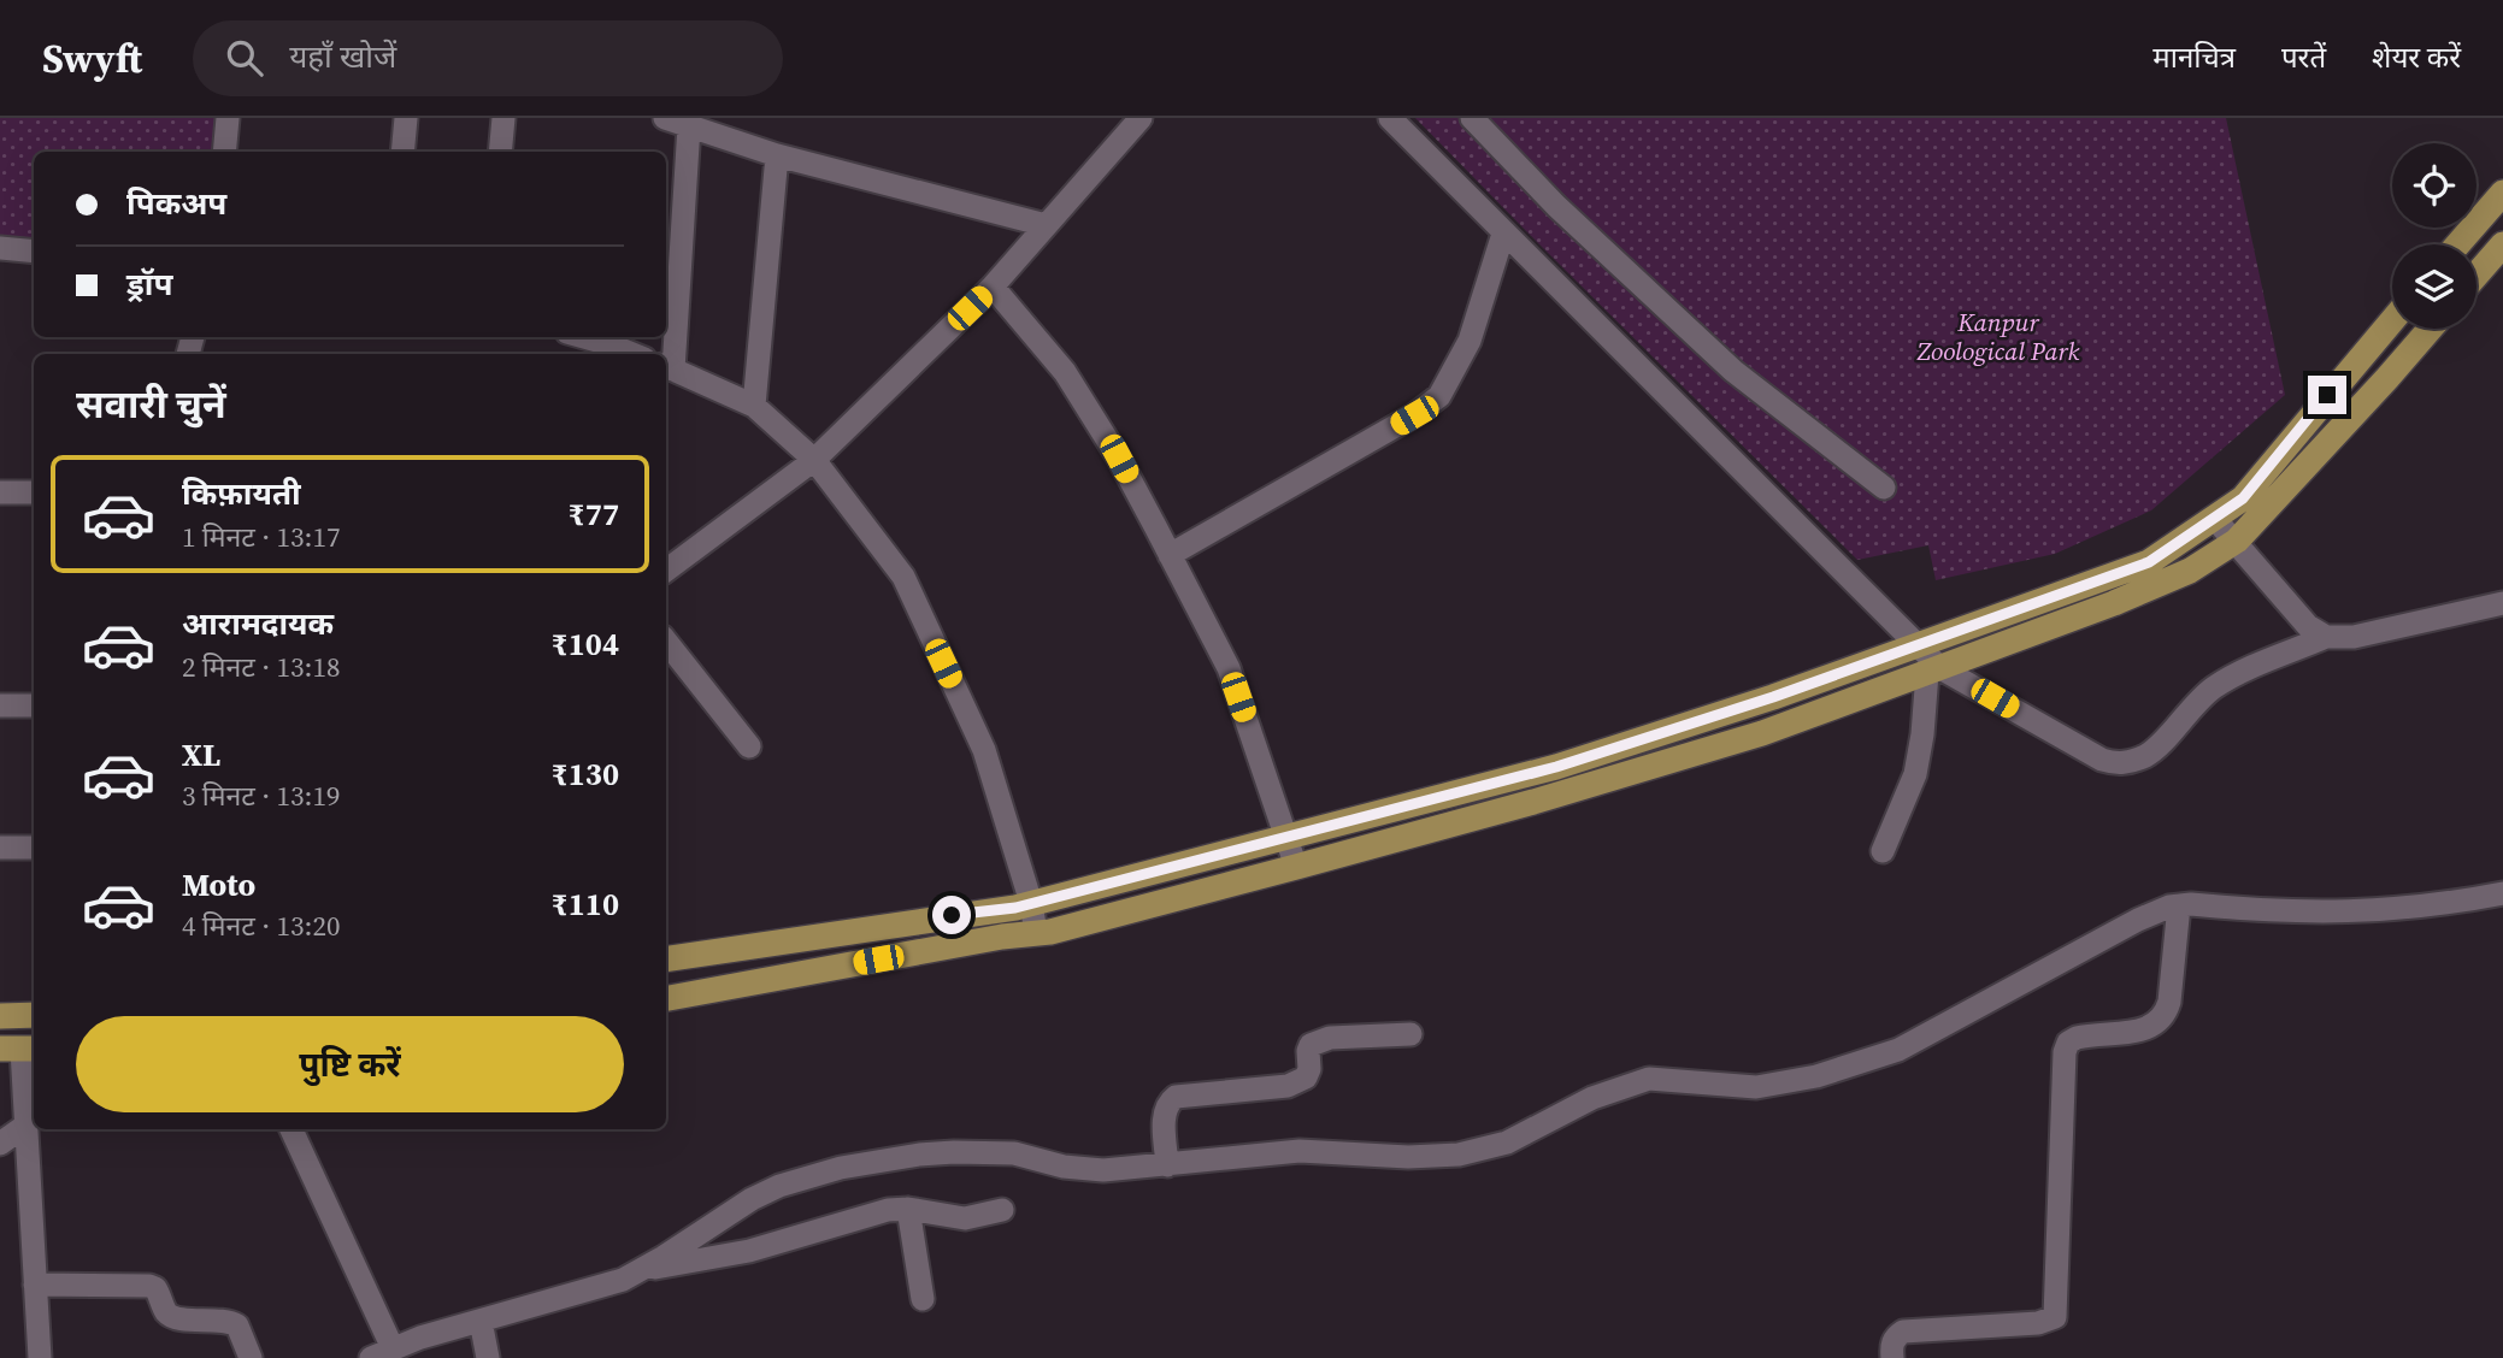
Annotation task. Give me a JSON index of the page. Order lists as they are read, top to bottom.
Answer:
{
  "parks": ["Kanpur Zoological Park"],
  "page": {
    "header": "Swyft",
    "search": "यहाँ खोजें",
    "nav": ["मानचित्र", "परतें", "शेयर करें"],
    "banner": ["पिकअप", "ड्रॉप"],
    "heading": "सवारी चुनें",
    "list": [
      {
        "name": "किफ़ायती",
        "note": "1 मिनट · 13:17",
        "value": "₹77"
      },
      {
        "name": "आरामदायक",
        "note": "2 मिनट · 13:18",
        "value": "₹104"
      },
      {
        "name": "XL",
        "note": "3 मिनट · 13:19",
        "value": "₹130"
      },
      {
        "name": "Moto",
        "note": "4 मिनट · 13:20",
        "value": "₹110"
      }
    ],
    "buttons": "पुष्टि करें"
  }
}
